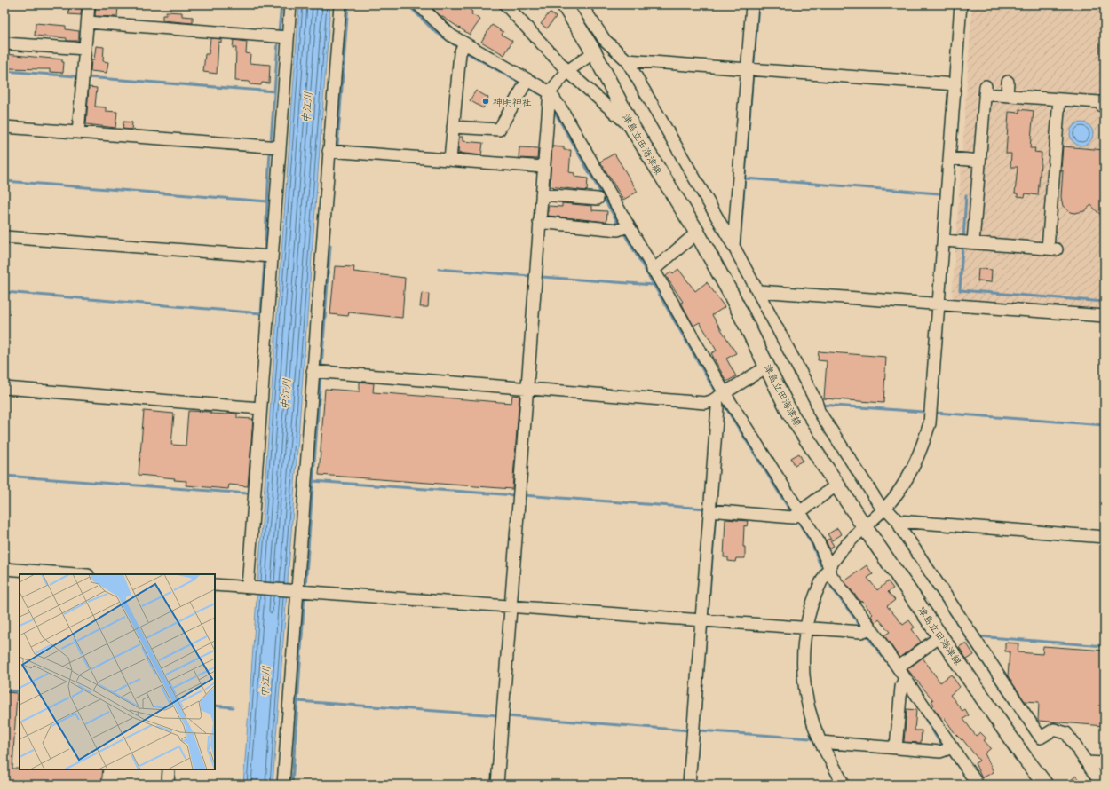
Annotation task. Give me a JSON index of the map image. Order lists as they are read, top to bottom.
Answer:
{
  "streets": {
    "main road": ["津島立田海津線"]
  },
  "water": ["中江川"],
  "places": ["神明神社"]
}
